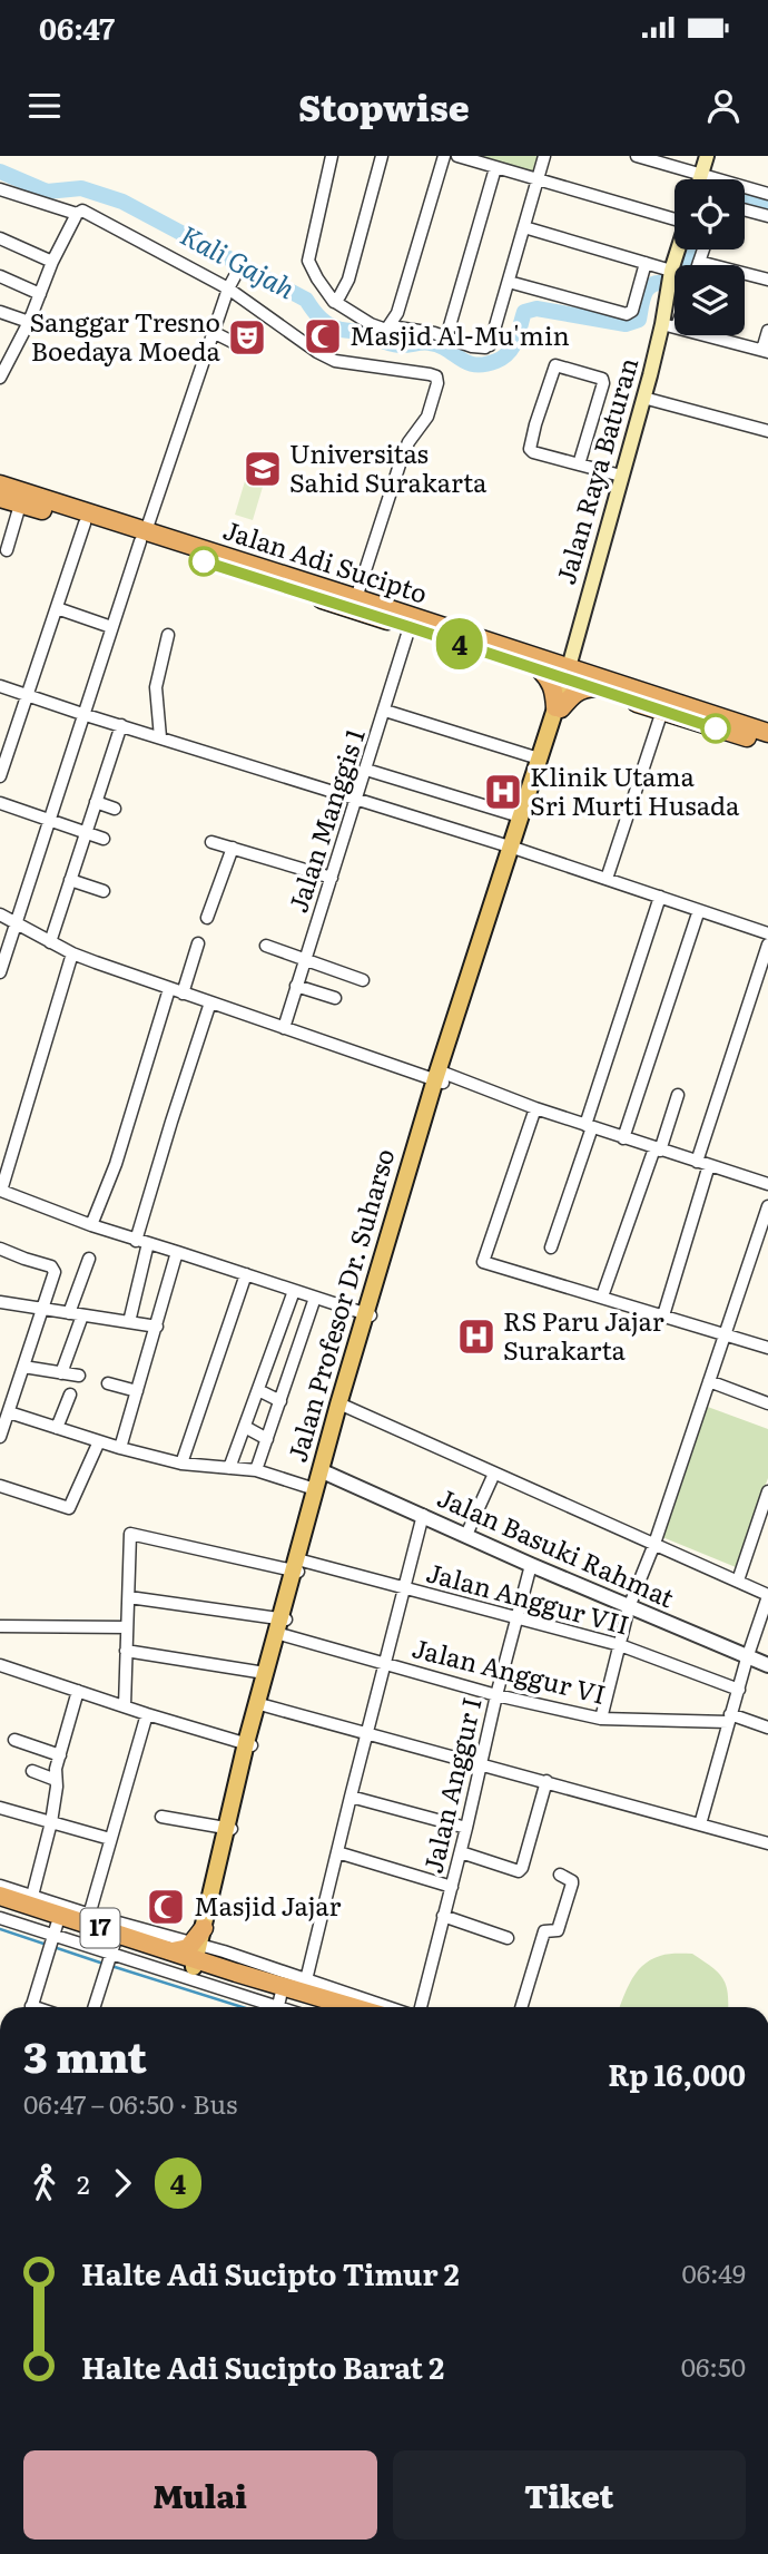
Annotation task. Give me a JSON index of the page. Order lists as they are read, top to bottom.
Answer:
{
  "streets": {
    "highway": ["Jalan Adi Sucipto", "17"],
    "main road": ["Jalan Raya Baturan", "Jalan Profesor Dr. Suharso"],
    "street": [
      "Jalan Manggis 1",
      "Jalan Basuki Rahmat",
      "Jalan Anggur VII",
      "Jalan Anggur VI",
      "Jalan Anggur I"
    ]
  },
  "crossings": [
    ["Jalan Raya Baturan", "Jalan Adi Sucipto"],
    ["Jalan Raya Baturan", "Jalan Profesor Dr. Suharso"],
    ["Jalan Adi Sucipto", "Jalan Manggis 1"],
    ["Jalan Adi Sucipto", "Jalan Profesor Dr. Suharso"],
    ["Jalan Profesor Dr. Suharso", "Jalan Basuki Rahmat"],
    ["Jalan Profesor Dr. Suharso", "Jalan Anggur VII"],
    ["Jalan Profesor Dr. Suharso", "Jalan Anggur VI"],
    ["Jalan Profesor Dr. Suharso", "17"],
    ["Jalan Basuki Rahmat", "Jalan Anggur I"],
    ["Jalan Anggur VII", "Jalan Anggur VI"],
    ["Jalan Anggur VII", "Jalan Anggur I"],
    ["Jalan Anggur VI", "Jalan Anggur I"]
  ],
  "water": ["Kali Gajah"],
  "places": {
    "mosque": ["Masjid Al-Mu'min", "Masjid Jajar"],
    "theatre": ["Sanggar Tresno Boedaya Moeda"],
    "school or university": ["Universitas Sahid Surakarta"],
    "hospital": ["Klinik Utama Sri Murti Husada", "RS Paru Jajar Surakarta"]
  },
  "lines": ["bus line 4"],
  "page": {
    "status": "06:47",
    "header": "Stopwise",
    "on_map": "4",
    "heading": ["3 mnt", "06:47 – 06:50 · Bus", "Rp 16,000"],
    "legs": ["2", "4"],
    "list": [
      {
        "name": "Halte Adi Sucipto Timur 2",
        "value": "06:49"
      },
      {
        "name": "Halte Adi Sucipto Barat 2",
        "value": "06:50"
      }
    ],
    "buttons": ["Mulai", "Tiket"]
  }
}
